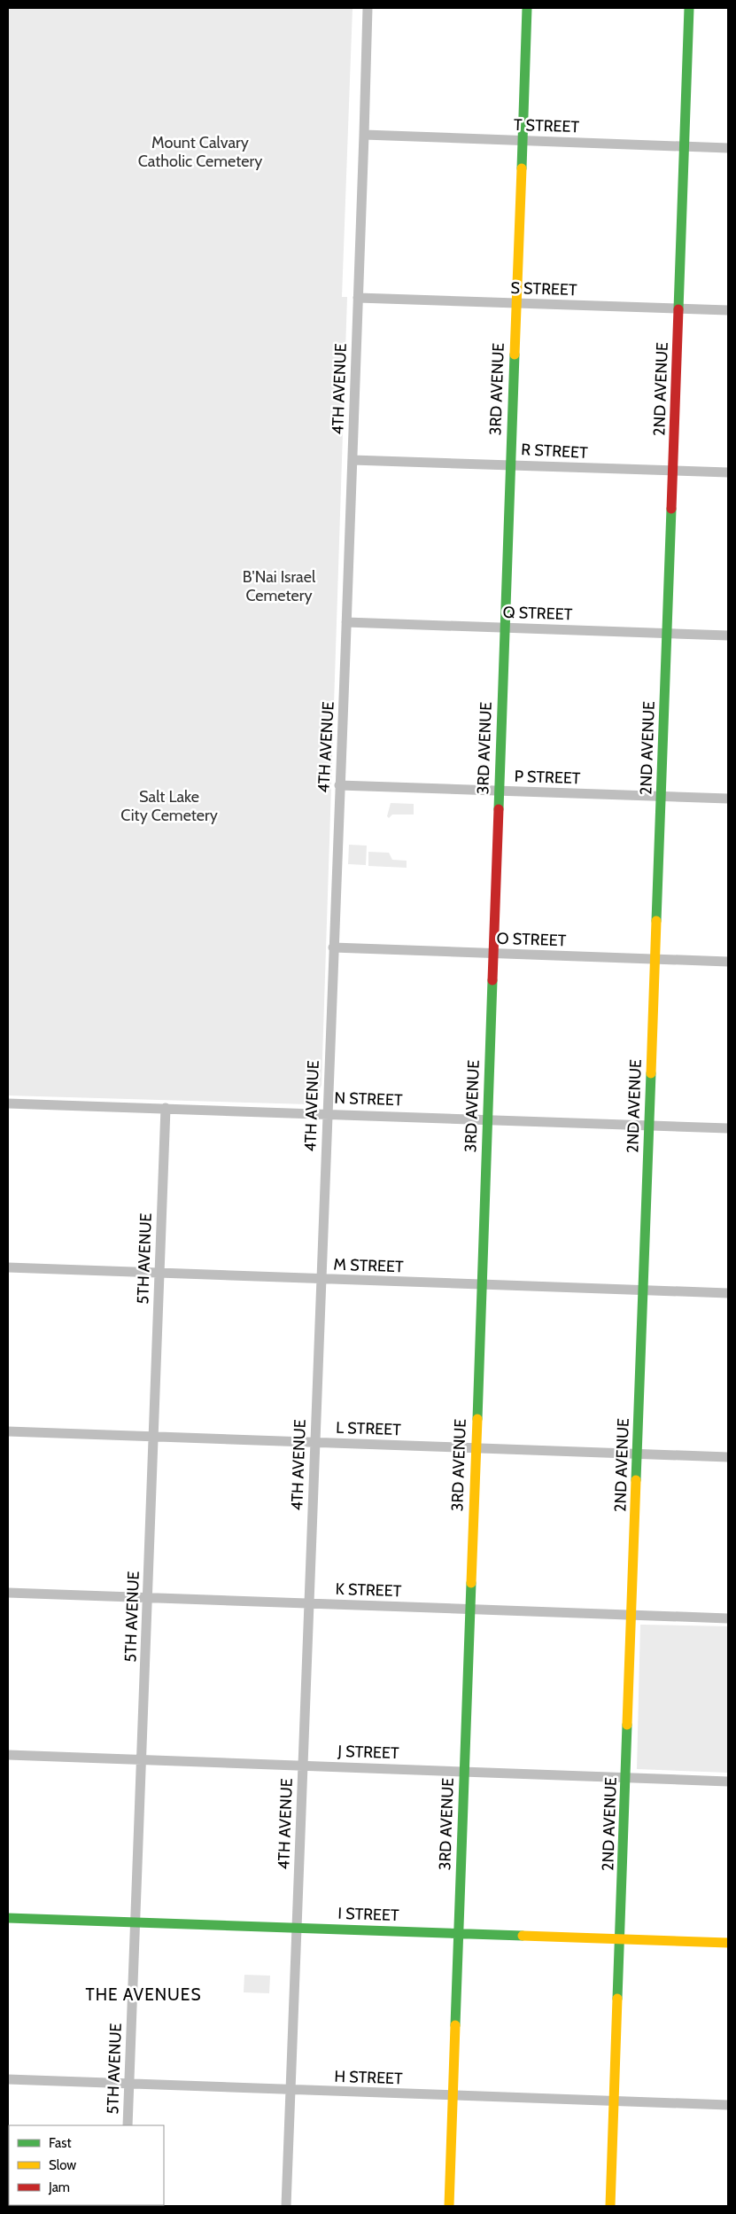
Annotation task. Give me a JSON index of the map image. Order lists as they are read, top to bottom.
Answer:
{
  "streets": {
    "street": [
      "T STREET",
      "S STREET",
      "4TH AVENUE",
      "3RD AVENUE",
      "2ND AVENUE",
      "R STREET",
      "Q STREET",
      "P STREET",
      "O STREET",
      "N STREET",
      "5TH AVENUE",
      "M STREET",
      "L STREET",
      "K STREET",
      "J STREET",
      "I STREET",
      "H STREET"
    ]
  },
  "crossings": [
    ["T STREET", "4TH AVENUE"],
    ["T STREET", "3RD AVENUE"],
    ["T STREET", "2ND AVENUE"],
    ["S STREET", "4TH AVENUE"],
    ["S STREET", "3RD AVENUE"],
    ["S STREET", "2ND AVENUE"],
    ["4TH AVENUE", "R STREET"],
    ["4TH AVENUE", "Q STREET"],
    ["4TH AVENUE", "P STREET"],
    ["4TH AVENUE", "O STREET"],
    ["4TH AVENUE", "N STREET"],
    ["4TH AVENUE", "M STREET"],
    ["4TH AVENUE", "L STREET"],
    ["4TH AVENUE", "K STREET"],
    ["4TH AVENUE", "J STREET"],
    ["4TH AVENUE", "I STREET"],
    ["4TH AVENUE", "H STREET"],
    ["3RD AVENUE", "R STREET"],
    ["3RD AVENUE", "Q STREET"],
    ["3RD AVENUE", "P STREET"],
    ["3RD AVENUE", "O STREET"],
    ["3RD AVENUE", "N STREET"],
    ["3RD AVENUE", "M STREET"],
    ["3RD AVENUE", "L STREET"],
    ["3RD AVENUE", "K STREET"],
    ["3RD AVENUE", "J STREET"],
    ["3RD AVENUE", "I STREET"],
    ["3RD AVENUE", "H STREET"],
    ["2ND AVENUE", "R STREET"],
    ["2ND AVENUE", "Q STREET"],
    ["2ND AVENUE", "P STREET"],
    ["2ND AVENUE", "O STREET"],
    ["2ND AVENUE", "N STREET"],
    ["2ND AVENUE", "M STREET"],
    ["2ND AVENUE", "L STREET"],
    ["2ND AVENUE", "K STREET"],
    ["2ND AVENUE", "J STREET"],
    ["2ND AVENUE", "I STREET"],
    ["2ND AVENUE", "H STREET"],
    ["N STREET", "5TH AVENUE"],
    ["5TH AVENUE", "M STREET"],
    ["5TH AVENUE", "L STREET"],
    ["5TH AVENUE", "K STREET"],
    ["5TH AVENUE", "J STREET"],
    ["5TH AVENUE", "I STREET"],
    ["5TH AVENUE", "H STREET"]
  ],
  "districts": ["THE AVENUES"],
  "parks": ["Mount Calvary Catholic Cemetery", "B'Nai Israel Cemetery", "Salt Lake City Cemetery"],
  "legend": ["Fast", "Slow", "Jam"]
}
